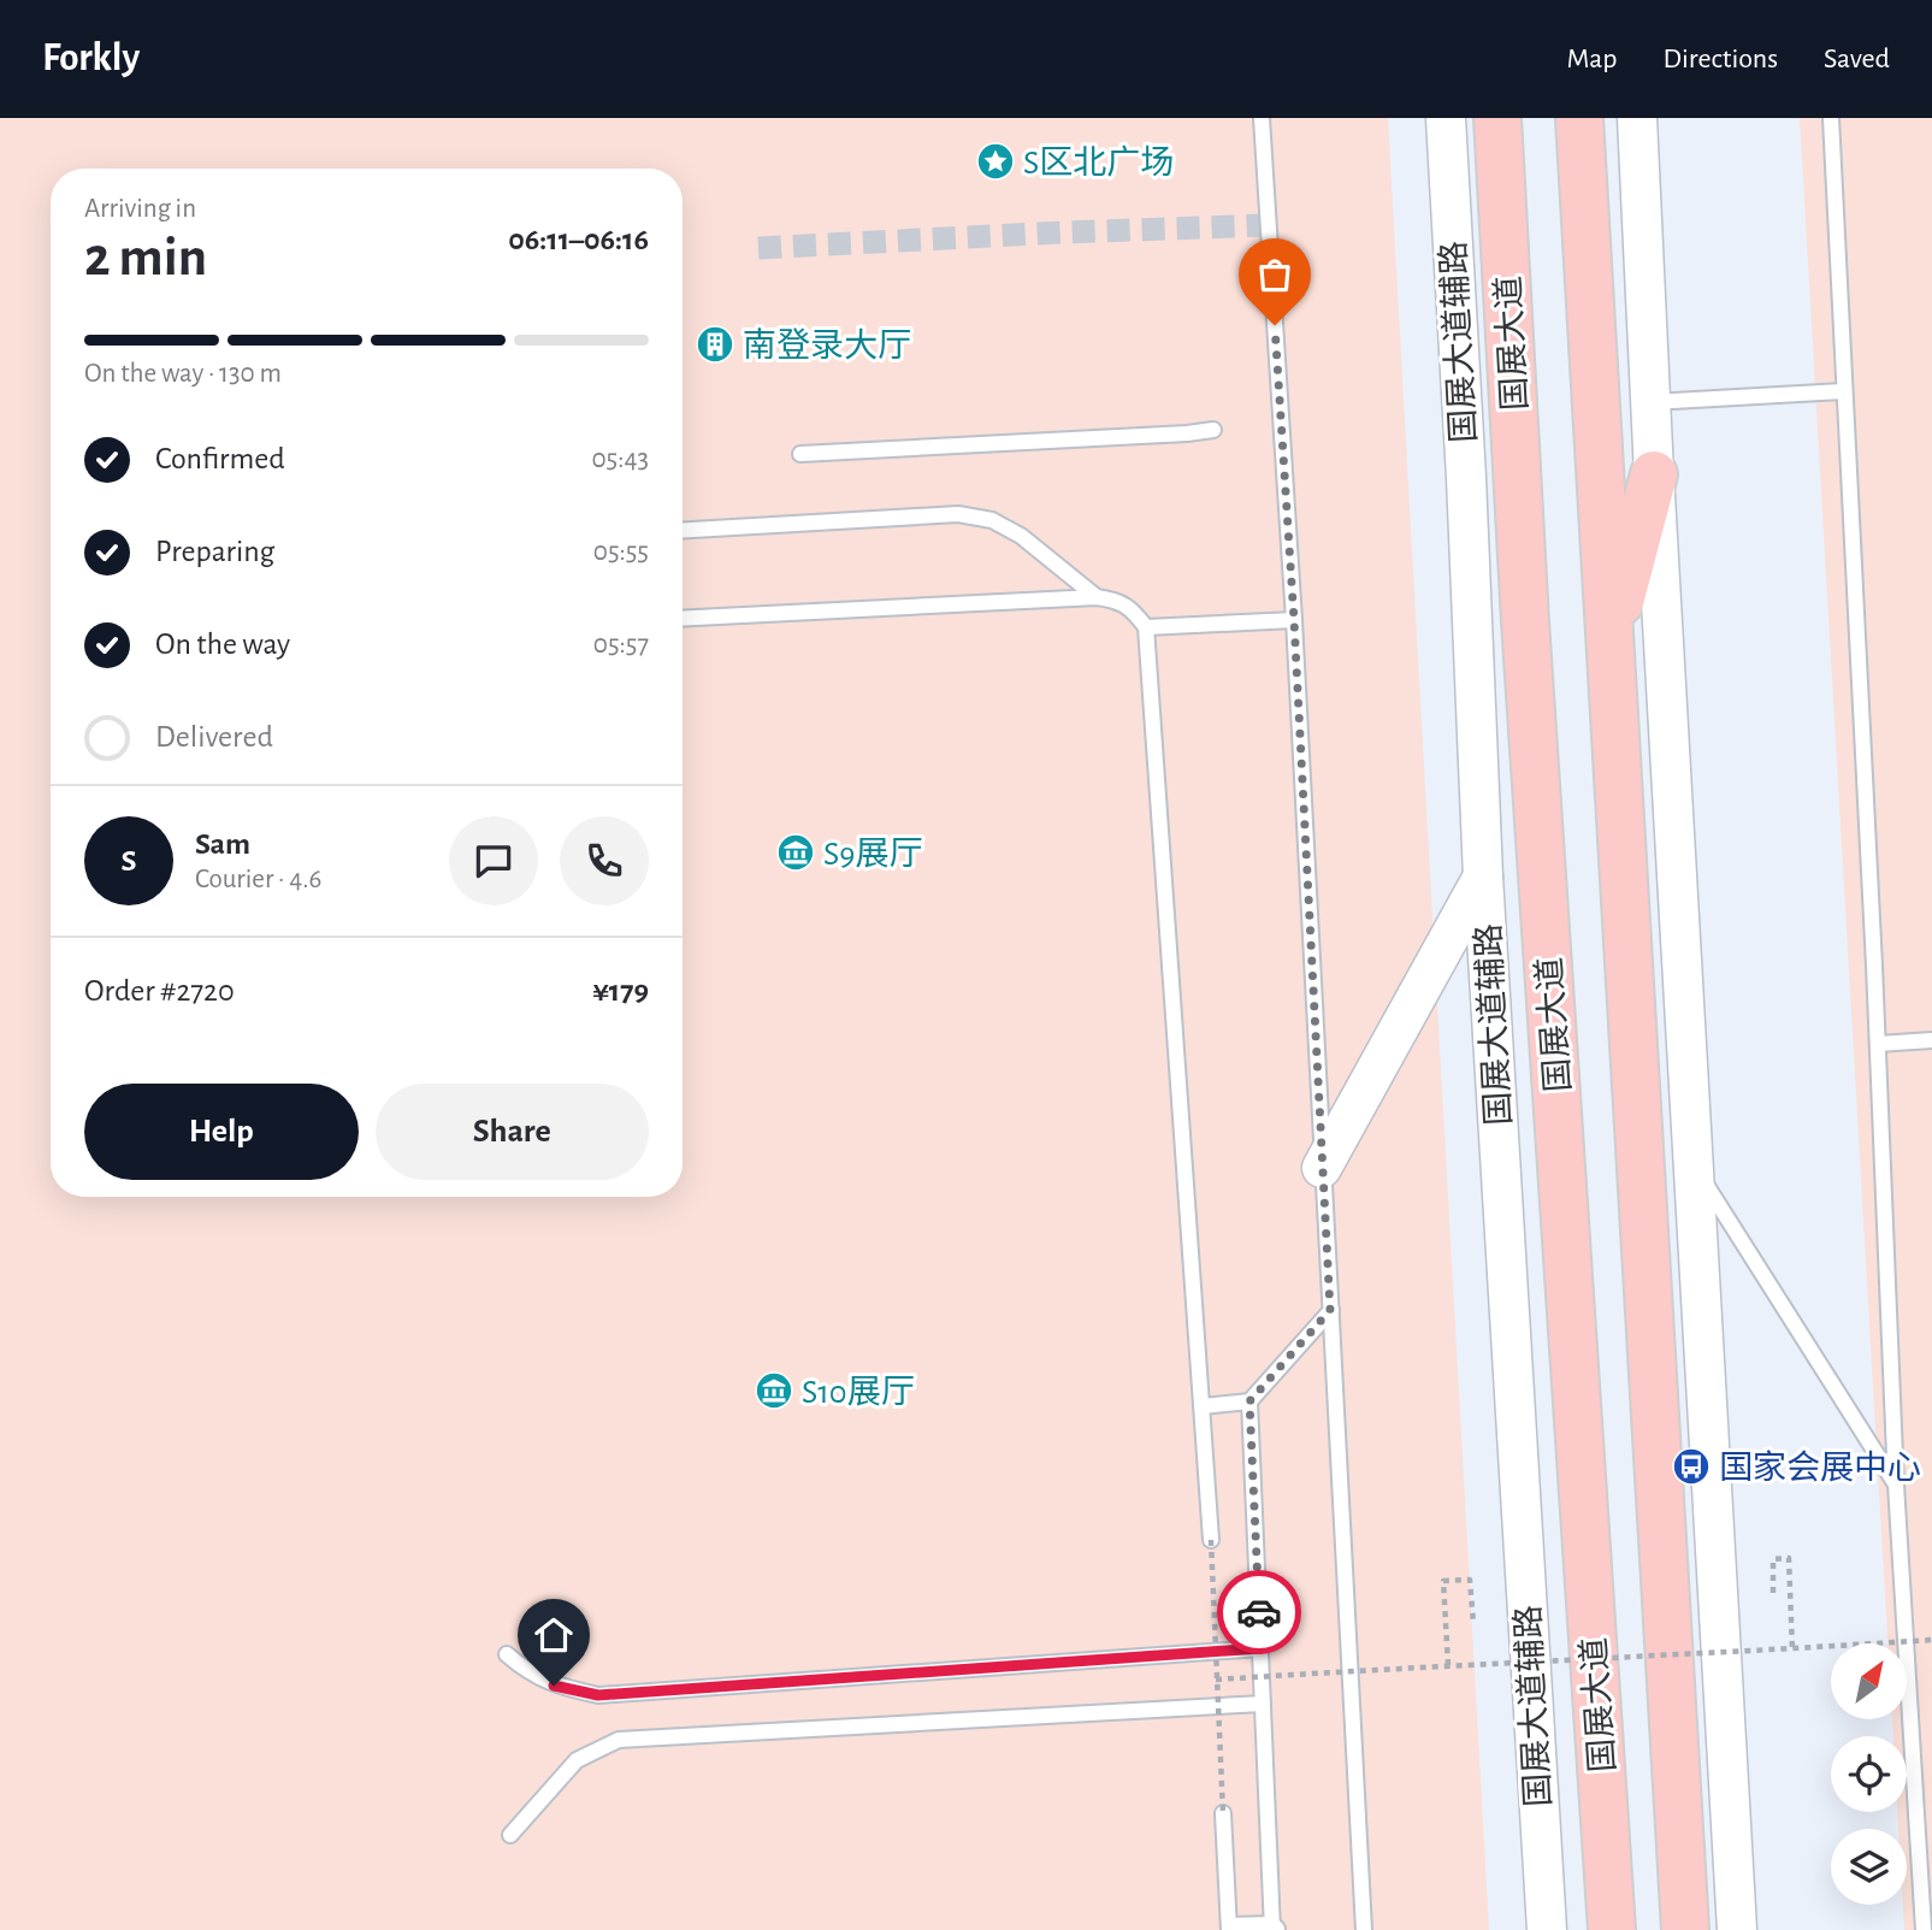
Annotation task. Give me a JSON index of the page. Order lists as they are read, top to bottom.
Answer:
{
  "streets": {
    "main road": ["国展大道"],
    "street": ["国展大道辅路"]
  },
  "places": {
    "place": ["S区北广场"],
    "building": ["南登录大厅"],
    "museum": ["S9展厅", "S10展厅"],
    "bus stop": ["国家会展中心"]
  },
  "north": "top right",
  "page": {
    "header": "Forkly",
    "nav": ["Map", "Directions", "Saved"],
    "heading": ["2 min", "Arriving in", "06:11–06:16"],
    "panel": [
      "Sam",
      "Courier · 4.6",
      "Order #2720",
      "¥179"
    ],
    "bar": "On the way · 130 m",
    "list": [
      ["Confirmed", "05:43"],
      ["Preparing", "05:55"],
      ["On the way", "05:57"],
      "Delivered"
    ],
    "round": "S",
    "buttons": ["Help", "Share"]
  }
}
